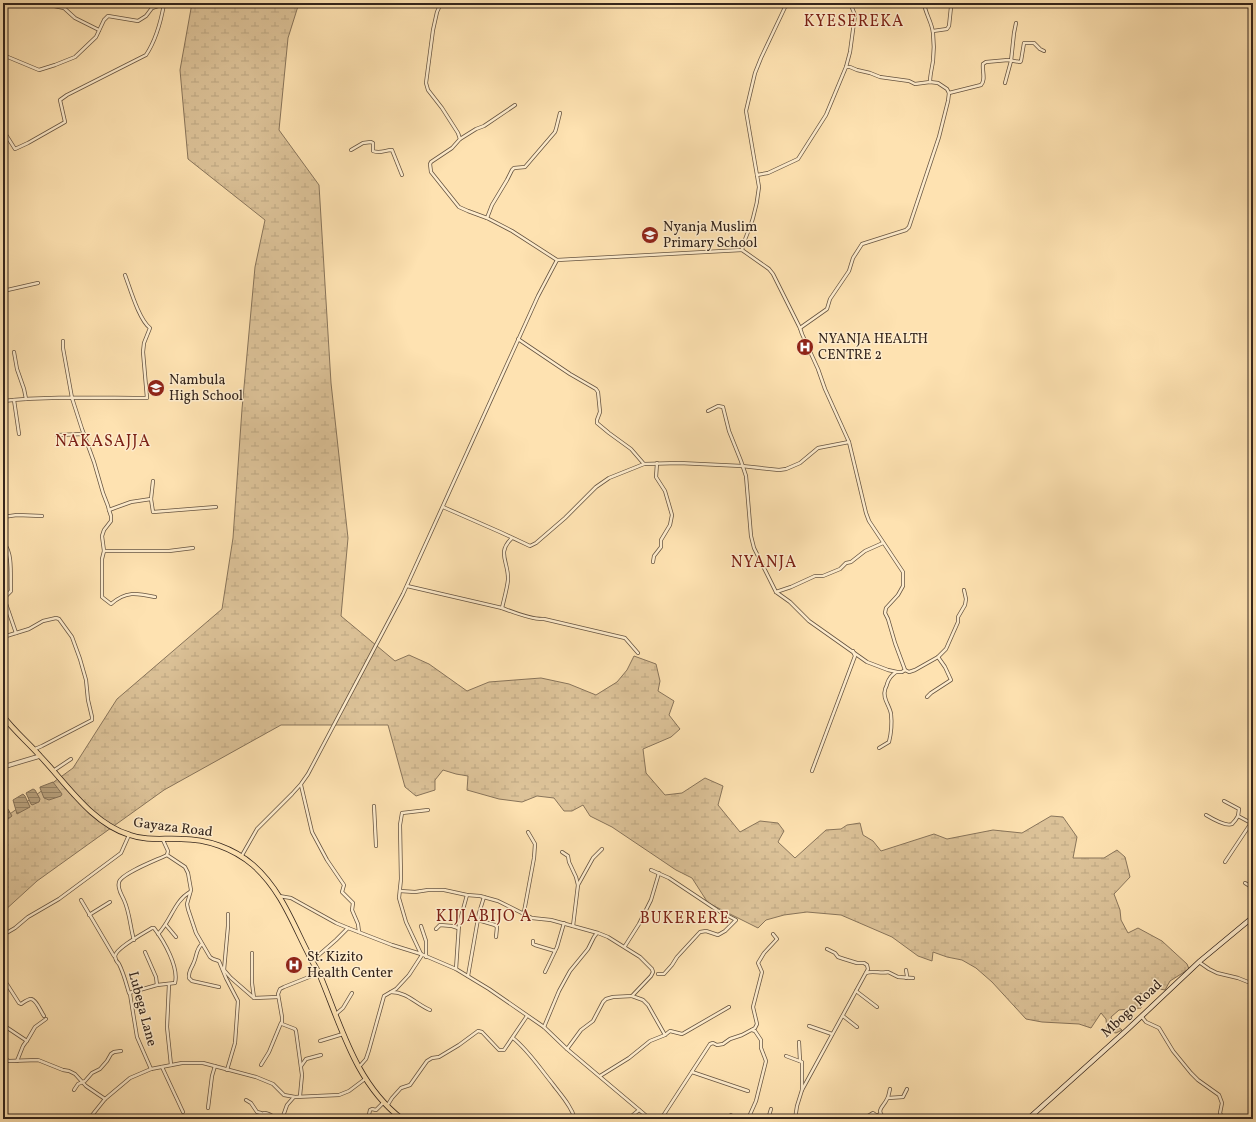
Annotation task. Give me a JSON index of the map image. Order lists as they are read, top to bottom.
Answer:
{
  "streets": {
    "main road": ["Gayaza Road", "Mbogo Road"],
    "street": ["Lubega Lane"]
  },
  "districts": [
    "KYESEREKA",
    "NAKASAJJA",
    "NYANJA",
    "KIJJABIJO A",
    "BUKERERE"
  ],
  "places": {
    "school or university": ["Nyanja Muslim Primary School", "Nambula High School"],
    "hospital": ["NYANJA HEALTH CENTRE 2", "St. Kizito Health Center"]
  }
}
